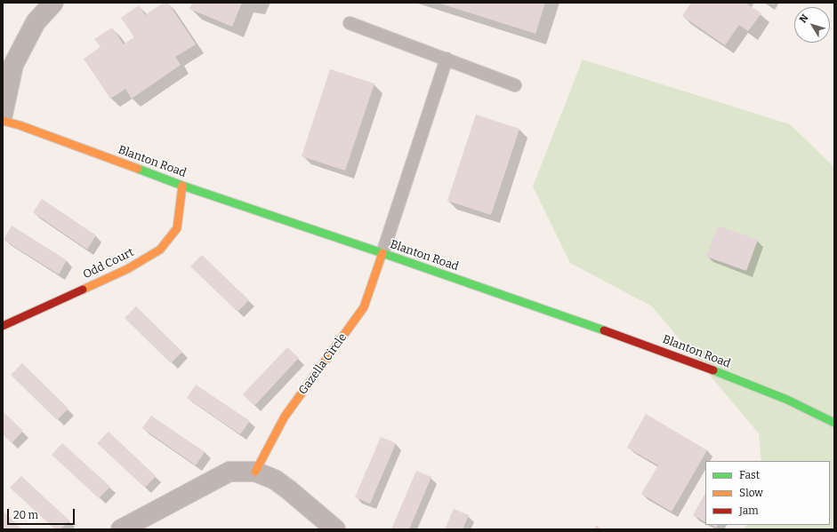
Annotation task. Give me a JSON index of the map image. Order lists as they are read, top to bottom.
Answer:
{
  "streets": {
    "street": ["Blanton Road", "Odd Court", "Gazella Circle"]
  },
  "crossings": [
    ["Blanton Road", "Odd Court"],
    ["Blanton Road", "Gazella Circle"]
  ],
  "legend": ["Fast", "Slow", "Jam"],
  "scale_bar": "20 m",
  "north": "top left"
}
